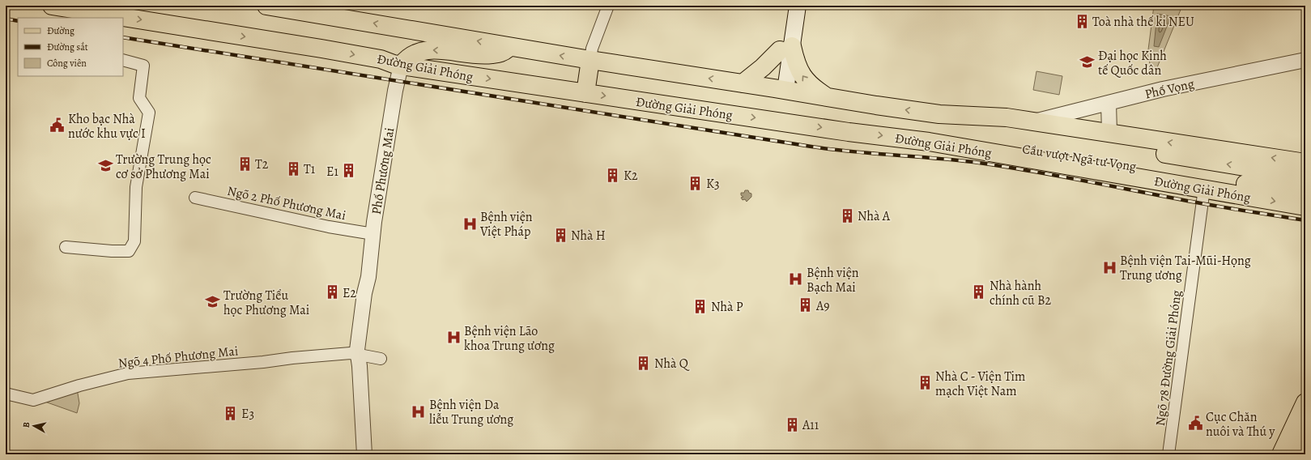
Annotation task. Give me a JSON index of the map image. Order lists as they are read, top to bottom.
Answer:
{
  "streets": {
    "main road": ["Đường Giải Phóng", "Cầu vượt Ngã tư Vọng"],
    "street": [
      "Phố Vọng",
      "Phố Phương Mai",
      "Ngõ 2 Phố Phương Mai",
      "Ngõ 4 Phố Phương Mai",
      "Ngõ 78 Đường Giải Phóng"
    ]
  },
  "crossings": [
    ["Đường Giải Phóng", "Cầu vượt Ngã tư Vọng"],
    ["Đường Giải Phóng", "Phố Phương Mai"],
    ["Đường Giải Phóng", "Ngõ 78 Đường Giải Phóng"],
    ["Phố Phương Mai", "Ngõ 2 Phố Phương Mai"],
    ["Phố Phương Mai", "Ngõ 4 Phố Phương Mai"]
  ],
  "places": {
    "building": [
      "Toà nhà thế kỉ NEU",
      "T2",
      "T1",
      "E1",
      "K2",
      "K3",
      "Nhà A",
      "Nhà H",
      "E2",
      "Nhà hành chính cũ B2",
      "A9",
      "Nhà P",
      "Nhà Q",
      "Nhà C - Viện Tim mạch Việt Nam",
      "E3",
      "A11"
    ],
    "school or university": ["Đại học Kinh tế Quốc dân", "Trường Trung học cơ sở Phương Mai", "Trường Tiểu học Phương Mai"],
    "public building": ["Kho bạc Nhà nước khu vực I", "Cục Chăn nuôi và Thú y"],
    "hospital": [
      "Bệnh viện Việt Pháp",
      "Bệnh viện Tai-Mũi-Họng Trung ương",
      "Bệnh viện Bạch Mai",
      "Bệnh viện Lão khoa Trung ương",
      "Bệnh viện Da liễu Trung ương"
    ]
  },
  "legend": ["Đường", "Đường sắt", "Công viên"],
  "north": "left"
}
